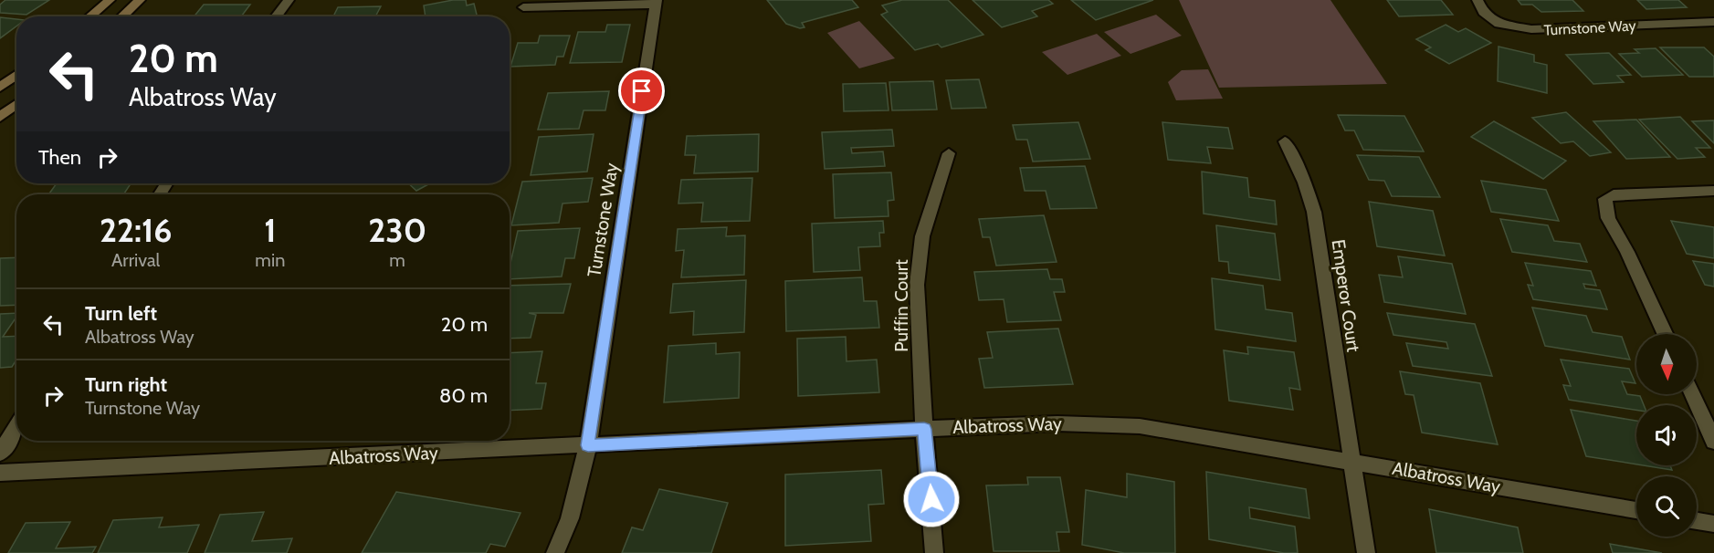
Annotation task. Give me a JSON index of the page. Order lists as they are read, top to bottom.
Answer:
{
  "streets": {
    "street": [
      "Turnstone Way",
      "Emperor Court",
      "Puffin Court",
      "Albatross Way"
    ]
  },
  "crossings": [
    ["Turnstone Way", "Albatross Way"],
    ["Emperor Court", "Albatross Way"],
    ["Puffin Court", "Albatross Way"]
  ],
  "north": "bottom",
  "page": {
    "turn": ["20 m", "Albatross Way"],
    "then": "Then",
    "eta": [
      "22:16",
      "Arrival",
      "1",
      "min",
      "230",
      "m"
    ],
    "list": [
      {
        "name": "Turn left",
        "note": "Albatross Way",
        "value": "20 m"
      },
      {
        "name": "Turn right",
        "note": "Turnstone Way",
        "value": "80 m"
      }
    ]
  }
}
